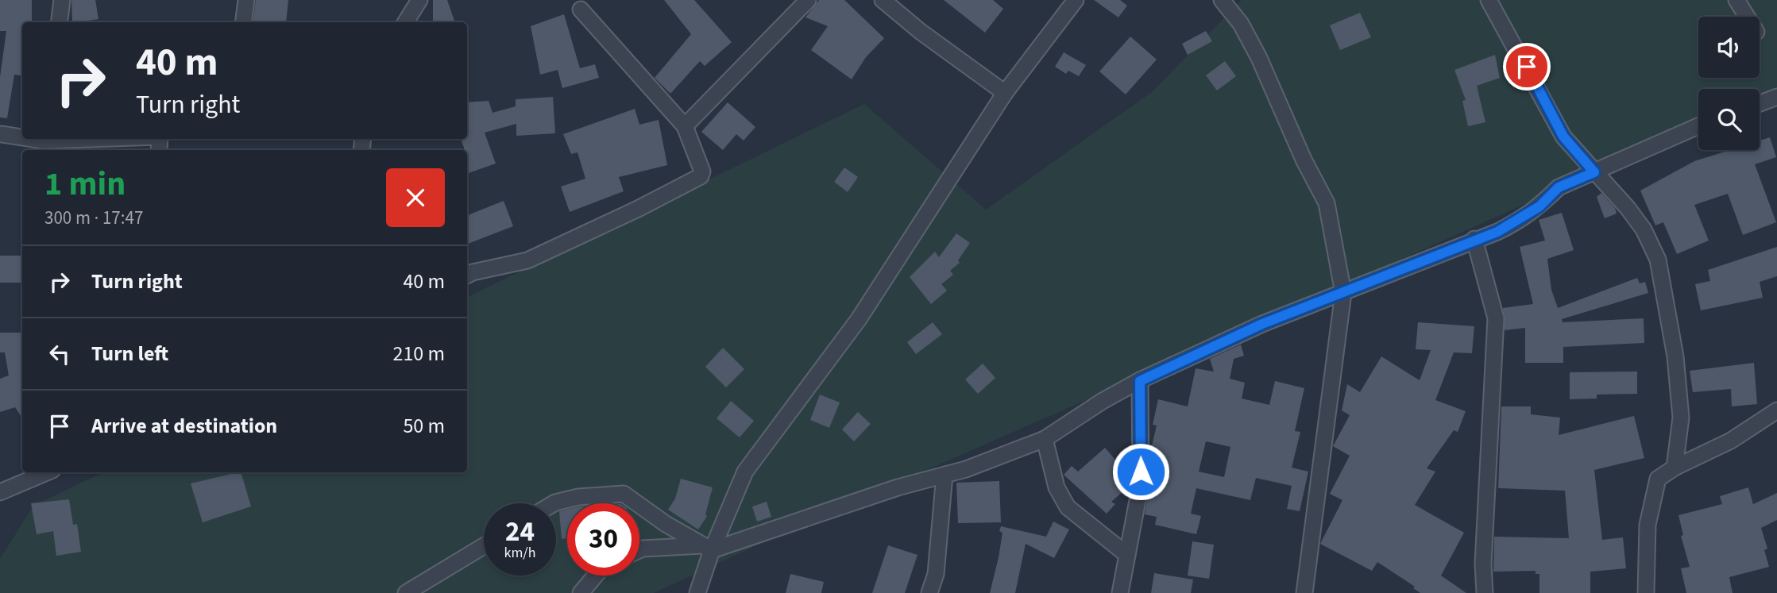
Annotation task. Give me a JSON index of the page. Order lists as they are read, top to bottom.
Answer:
{
  "page": {
    "turn": ["40 m", "Turn right"],
    "heading": ["1 min", "300 m · 17:47"],
    "list": [
      {
        "name": "Turn right",
        "value": "40 m"
      },
      {
        "name": "Turn left",
        "value": "210 m"
      },
      {
        "name": "Arrive at destination",
        "value": "50 m"
      }
    ],
    "speed": "24 km/h",
    "limit": "30"
  }
}
